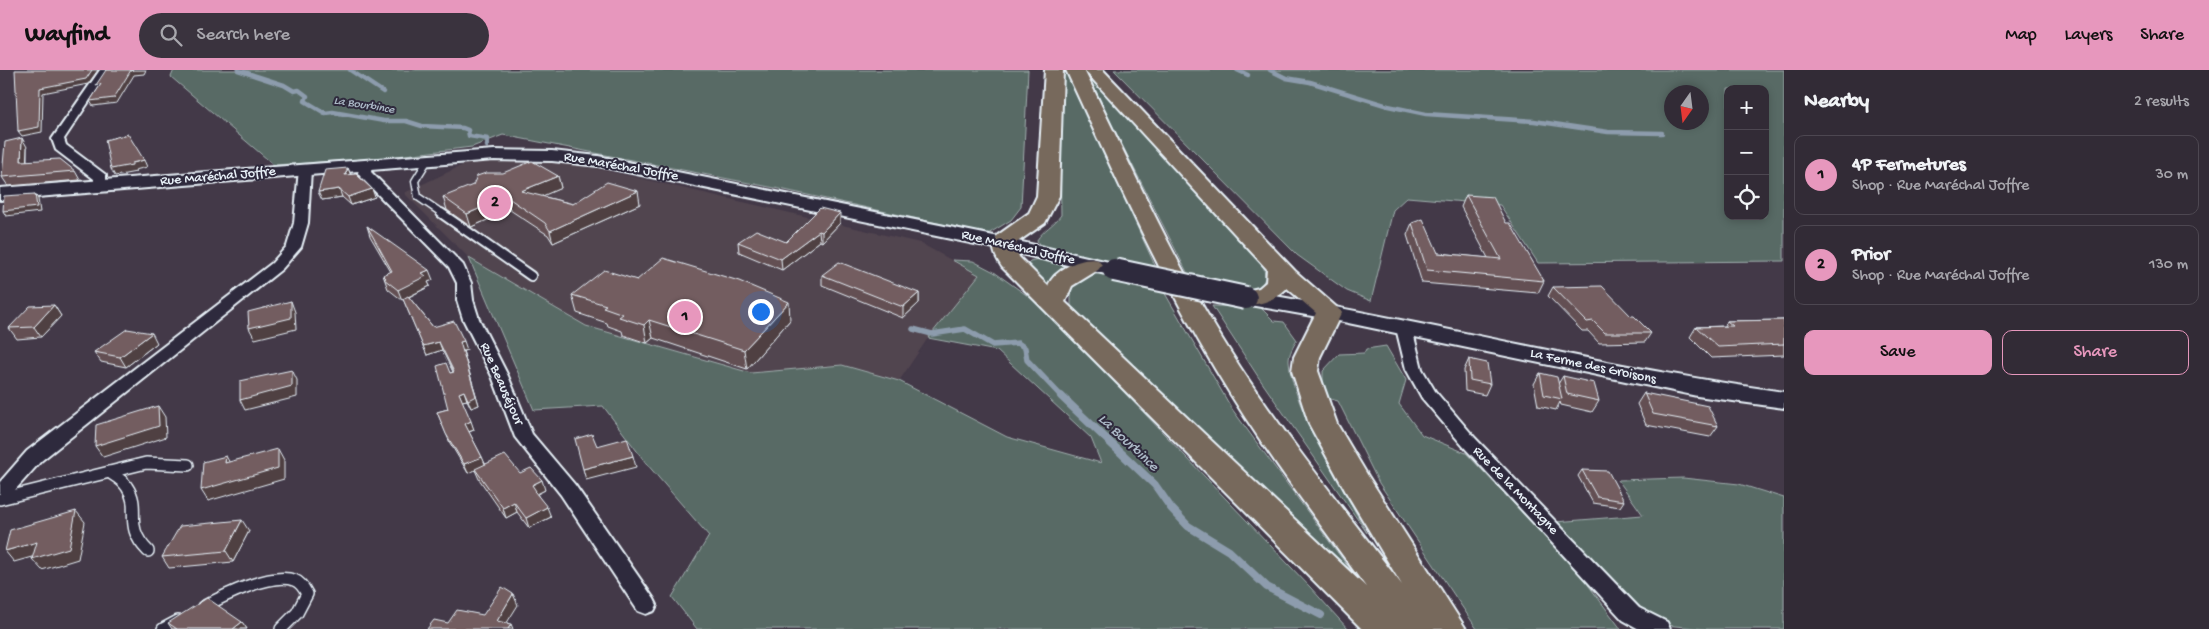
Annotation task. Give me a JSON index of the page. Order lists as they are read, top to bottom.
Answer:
{
  "streets": {
    "main road": ["Rue Maréchal Joffre", "La Ferme des Groisons"],
    "street": ["Rue Beauséjour", "Rue de la Montagne"]
  },
  "crossings": [
    ["Rue Maréchal Joffre", "La Ferme des Groisons"],
    ["Rue Maréchal Joffre", "Rue Beauséjour"],
    ["La Ferme des Groisons", "Rue de la Montagne"]
  ],
  "water": ["La Bourbince"],
  "north": "bottom",
  "page": {
    "header": "Wayfind",
    "search": "Search here",
    "nav": ["Map", "Layers", "Share"],
    "heading": ["Nearby", "2 results"],
    "map_buttons": ["+", "−"],
    "list": [
      {
        "mark": "1",
        "name": "4P Fermetures",
        "note": "Shop · Rue Maréchal Joffre",
        "value": "30 m"
      },
      {
        "mark": "2",
        "name": "Prior",
        "note": "Shop · Rue Maréchal Joffre",
        "value": "130 m"
      }
    ],
    "pins": ["2", "1"],
    "buttons": ["Save", "Share"]
  }
}
